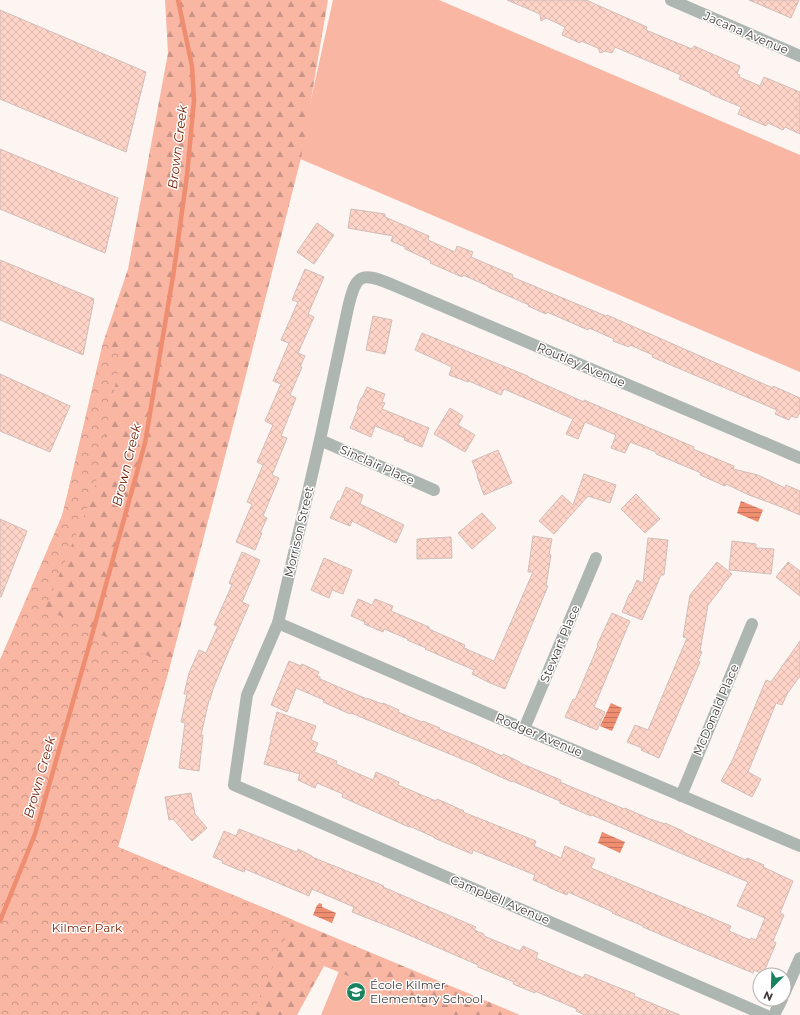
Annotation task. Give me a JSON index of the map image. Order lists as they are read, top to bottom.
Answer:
{
  "streets": {
    "street": [
      "Jacana Avenue",
      "Routley Avenue",
      "Sinclair Place",
      "Morrison Street",
      "Stewart Place",
      "McDonald Place",
      "Rodger Avenue",
      "Campbell Avenue"
    ]
  },
  "crossings": [
    ["Routley Avenue", "Morrison Street"],
    ["Sinclair Place", "Morrison Street"],
    ["Morrison Street", "Rodger Avenue"],
    ["Morrison Street", "Campbell Avenue"],
    ["Stewart Place", "Rodger Avenue"],
    ["McDonald Place", "Rodger Avenue"]
  ],
  "water": ["Brown Creek"],
  "parks": ["Kilmer Park"],
  "places": {
    "school or university": ["École Kilmer Elementary School"]
  },
  "north": "bottom left"
}
